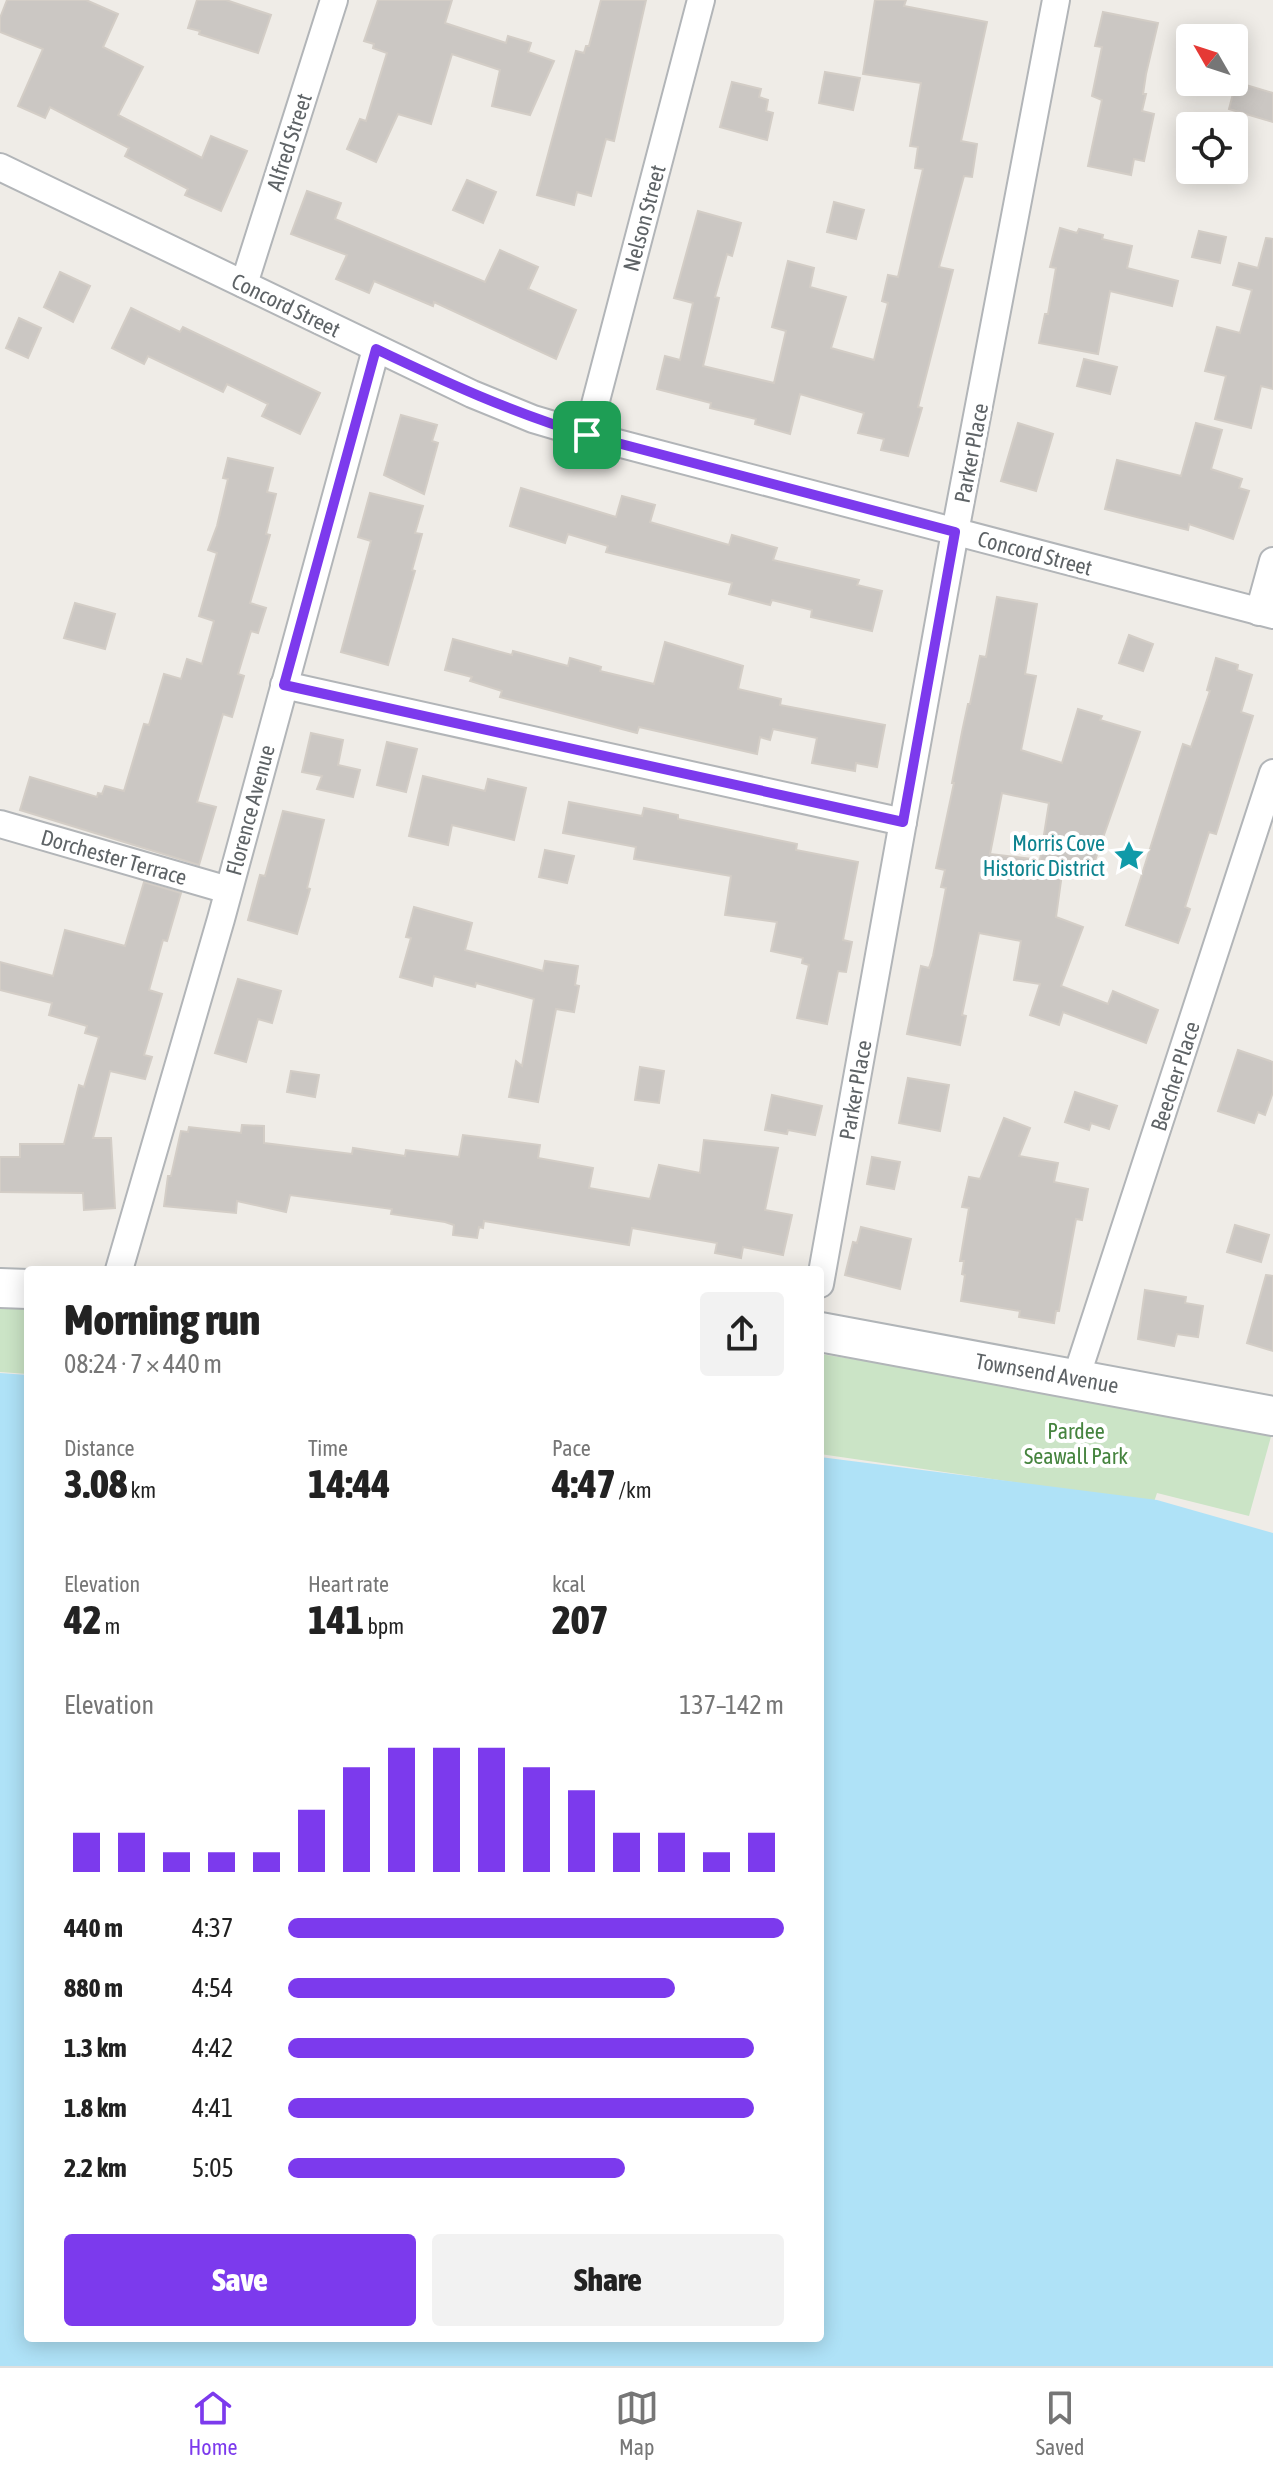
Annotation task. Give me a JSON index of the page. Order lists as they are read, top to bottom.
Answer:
{
  "streets": {
    "main road": ["Townsend Avenue"],
    "street": [
      "Alfred Street",
      "Nelson Street",
      "Concord Street",
      "Parker Place",
      "Florence Avenue",
      "Dorchester Terrace",
      "Beecher Place"
    ]
  },
  "crossings": [
    ["Alfred Street", "Concord Street"],
    ["Nelson Street", "Concord Street"],
    ["Concord Street", "Parker Place"],
    ["Concord Street", "Florence Avenue"],
    ["Florence Avenue", "Dorchester Terrace"],
    ["Beecher Place", "Townsend Avenue"]
  ],
  "parks": ["Pardee Seawall Park"],
  "places": {
    "place": ["Morris Cove Historic District"]
  },
  "north": "top left",
  "page": {
    "heading": ["Morning run", "08:24 · 7 × 440 m"],
    "stats": [
      ["Distance", "3.08 km"],
      ["Time", "14:44"],
      ["Pace", "4:47 /km"],
      ["Elevation", "42 m"],
      ["Heart rate", "141 bpm"],
      ["kcal", "207"]
    ],
    "chart": ["Elevation", "137–142 m"],
    "list": [
      {
        "name": "440 m",
        "note": "4:37"
      },
      {
        "name": "880 m",
        "note": "4:54"
      },
      {
        "name": "1.3 km",
        "note": "4:42"
      },
      {
        "name": "1.8 km",
        "note": "4:41"
      },
      {
        "name": "2.2 km",
        "note": "5:05"
      }
    ],
    "buttons": ["Save", "Share"],
    "tabs": ["Home", "Map", "Saved"]
  }
}
